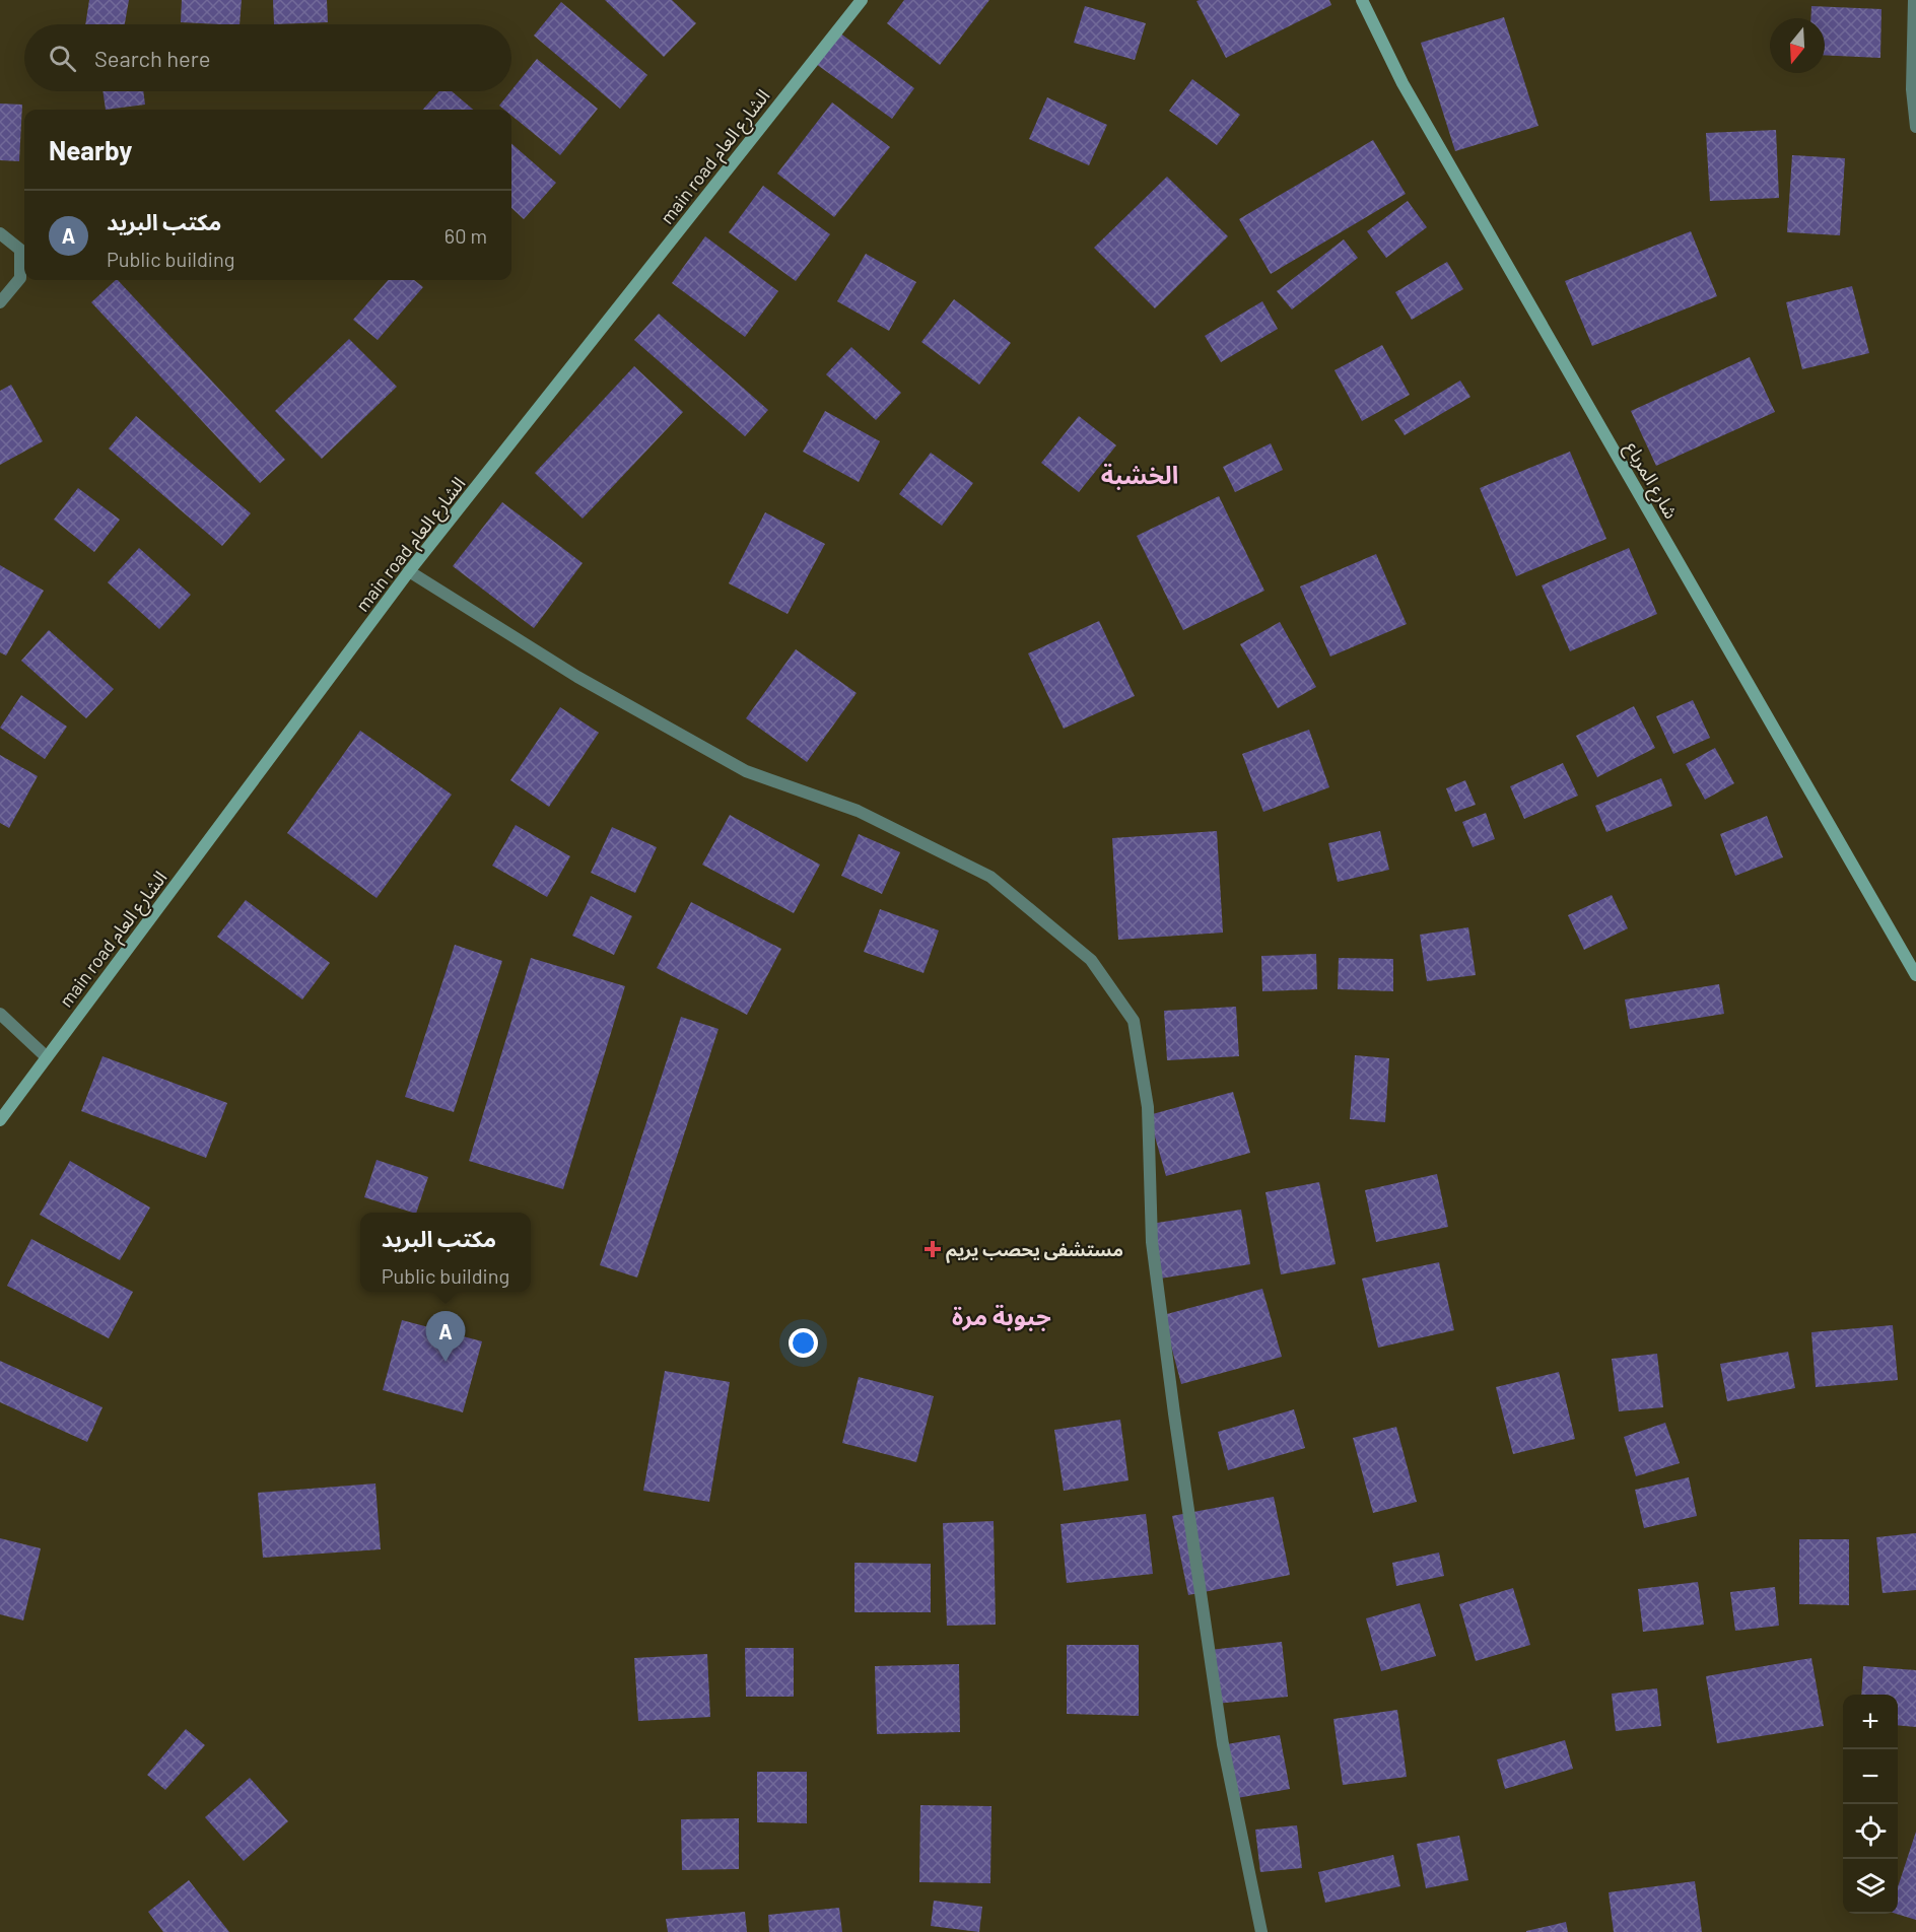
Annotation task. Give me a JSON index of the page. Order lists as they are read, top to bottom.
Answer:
{
  "streets": {
    "main road": ["main road الشارع العام", "شارع المرباع"]
  },
  "districts": ["الخشبة", "جبوبة مرة"],
  "places": {
    "health": ["مستشفى يحصب يريم"]
  },
  "north": "bottom",
  "page": {
    "search": "Search here",
    "heading": "Nearby",
    "list": [
      {
        "mark": "A",
        "name": "مكتب البريد",
        "note": "Public building",
        "value": "60 m"
      }
    ],
    "popup": ["مكتب البريد", "Public building"],
    "pins": "A",
    "map_buttons": ["+", "−"]
  }
}
